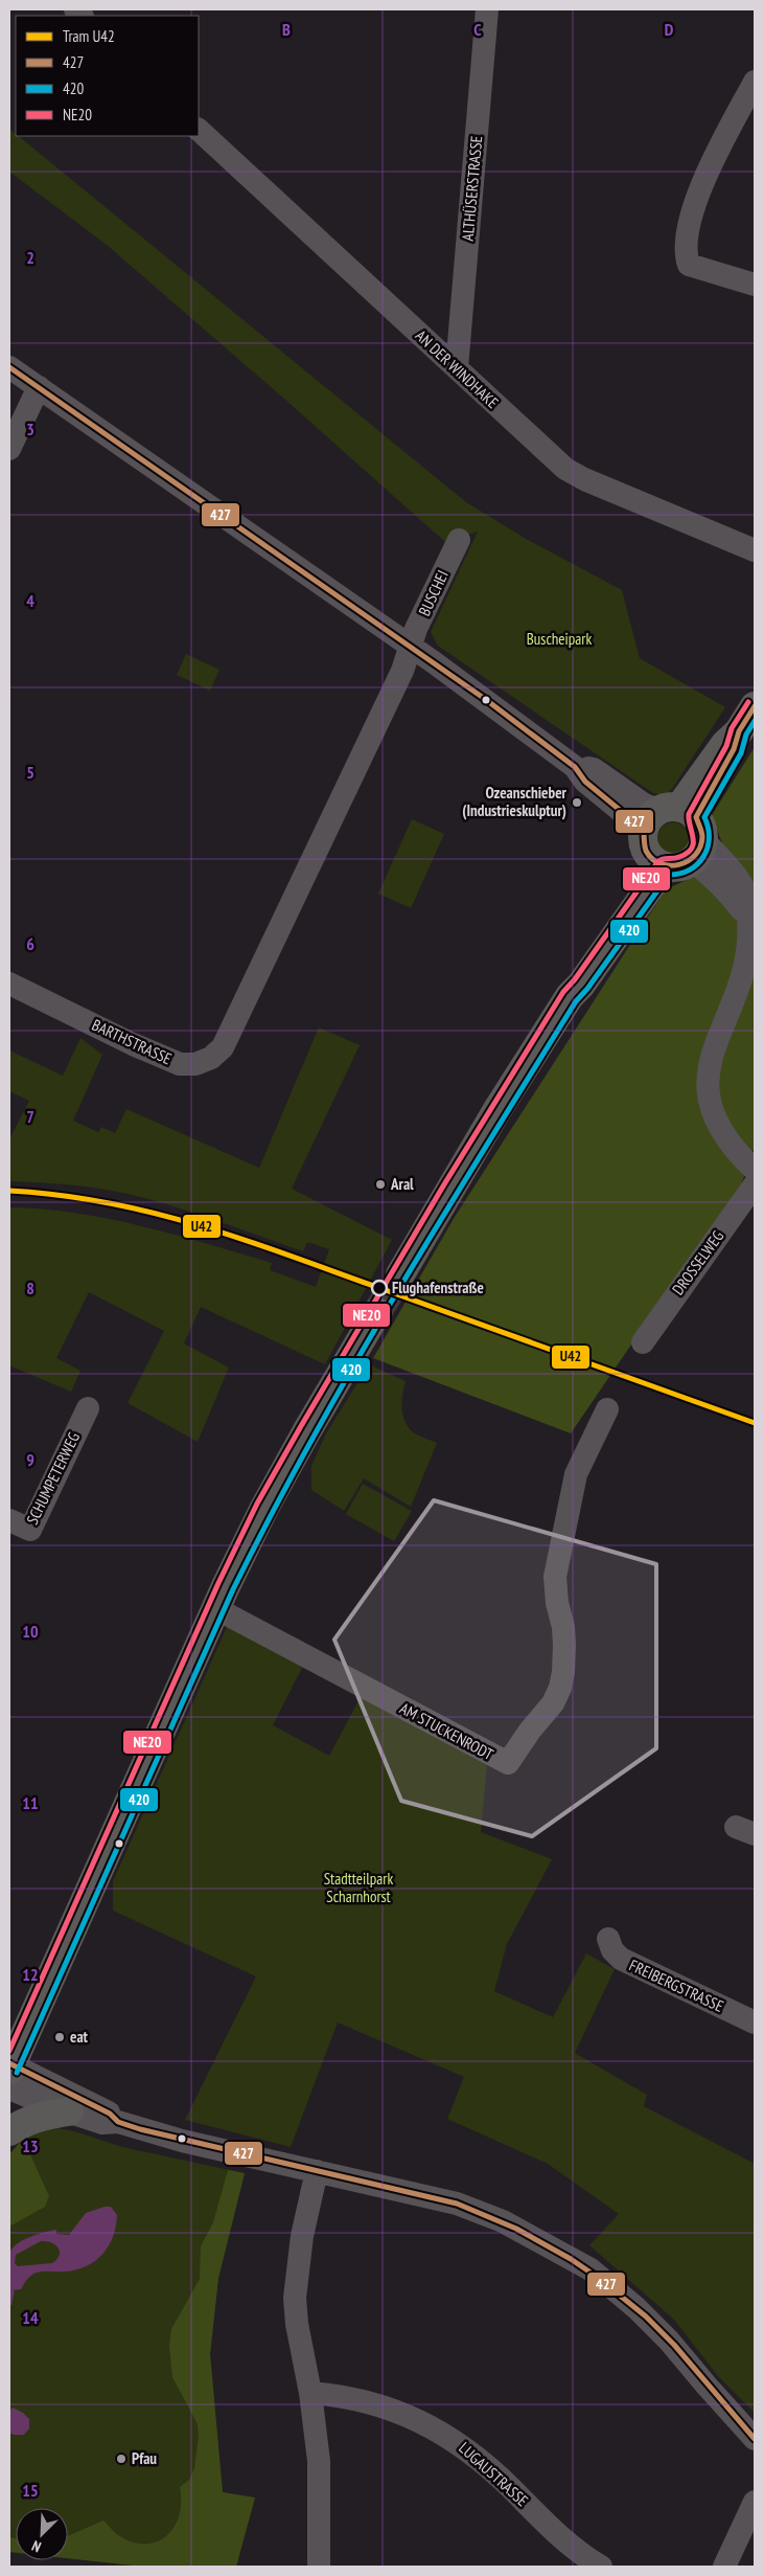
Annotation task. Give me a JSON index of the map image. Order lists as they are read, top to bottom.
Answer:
{
  "streets": {
    "street": [
      "ALTHÜSERSTRASSE",
      "AN DER WINDHAKE",
      "BUSCHEI",
      "BARTHSTRASSE",
      "DROSSELWEG",
      "SCHUMPETERWEG",
      "AM STUCKENRODT",
      "FREIBERGSTRASSE",
      "LUGAUSTRASSE"
    ]
  },
  "crossings": [
    ["ALTHÜSERSTRASSE", "AN DER WINDHAKE"],
    ["BUSCHEI", "BARTHSTRASSE"]
  ],
  "parks": ["Buscheipark", "Stadtteilpark Scharnhorst"],
  "places": [
    "Ozeanschieber (Industrieskulptur)",
    "Aral",
    "Flughafenstraße",
    "eat",
    "Pfau"
  ],
  "lines": [
    "transit line 427",
    "transit line NE20",
    "transit line 420",
    "tram line U42"
  ],
  "legend": [
    "Tram U42",
    "427",
    "420",
    "NE20"
  ],
  "north": "bottom left",
  "grid": {
    "columns": ["B", "C", "D"],
    "rows": [
      "2",
      "3",
      "4",
      "5",
      "6",
      "7",
      "8",
      "9",
      "10",
      "11",
      "12",
      "13",
      "14",
      "15"
    ]
  }
}
